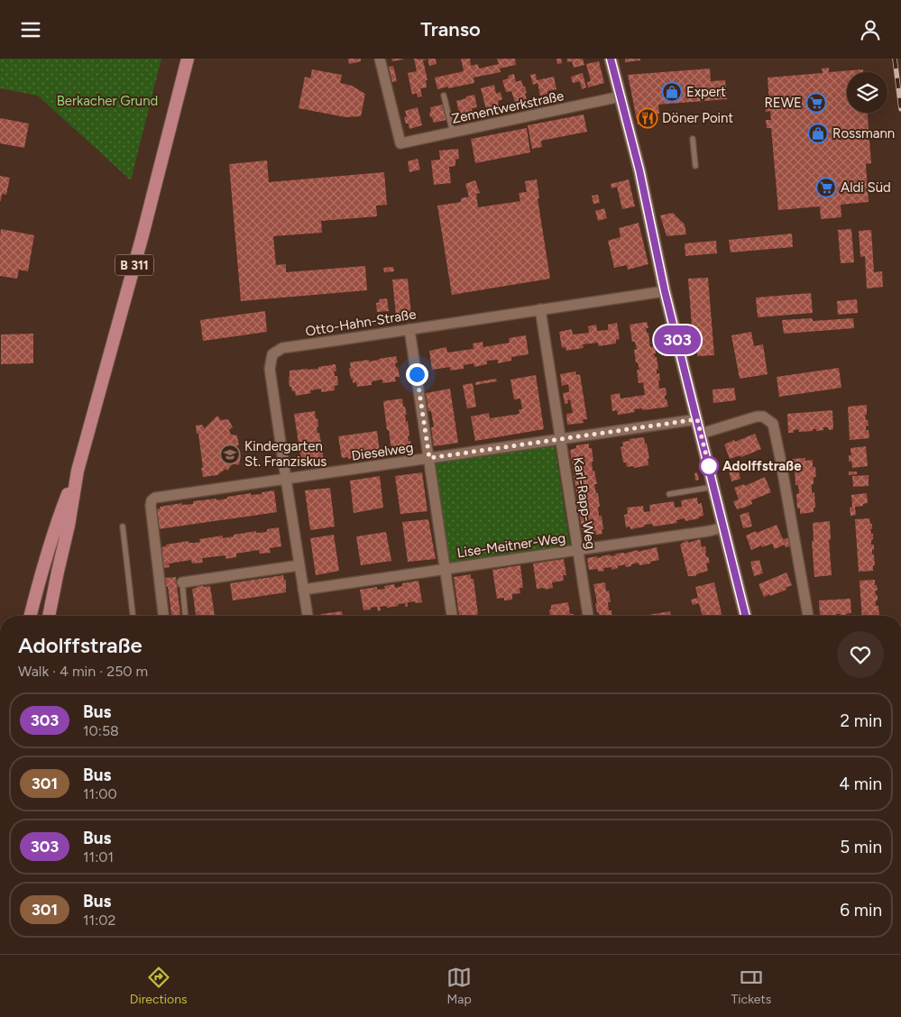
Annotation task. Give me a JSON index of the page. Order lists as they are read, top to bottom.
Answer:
{
  "streets": {
    "main road": ["B 311"],
    "street": [
      "Zementwerkstraße",
      "Otto-Hahn-Straße",
      "Dieselweg",
      "Karl-Rapp-Weg",
      "Lise-Meitner-Weg"
    ]
  },
  "crossings": [
    ["Otto-Hahn-Straße", "Dieselweg"],
    ["Otto-Hahn-Straße", "Karl-Rapp-Weg"],
    ["Otto-Hahn-Straße", "Lise-Meitner-Weg"],
    ["Dieselweg", "Karl-Rapp-Weg"],
    ["Karl-Rapp-Weg", "Lise-Meitner-Weg"]
  ],
  "parks": ["Berkacher Grund"],
  "places": {
    "shop": ["Expert", "Rossmann"],
    "supermarket": ["REWE", "Aldi Süd"],
    "restaurant": ["Döner Point"],
    "school or university": ["Kindergarten St. Franziskus"],
    "other": ["Adolffstraße"]
  },
  "lines": ["bus line 303"],
  "page": {
    "header": "Transo",
    "on_map": "303",
    "heading": ["Adolffstraße", "Walk · 4 min · 250 m"],
    "list": [
      {
        "mark": "303",
        "name": "Bus",
        "note": "10:58",
        "value": "2 min"
      },
      {
        "mark": "301",
        "name": "Bus",
        "note": "11:00",
        "value": "4 min"
      },
      {
        "mark": "303",
        "name": "Bus",
        "note": "11:01",
        "value": "5 min"
      },
      {
        "mark": "301",
        "name": "Bus",
        "note": "11:02",
        "value": "6 min"
      }
    ],
    "tabs": ["Directions", "Map", "Tickets"]
  }
}
